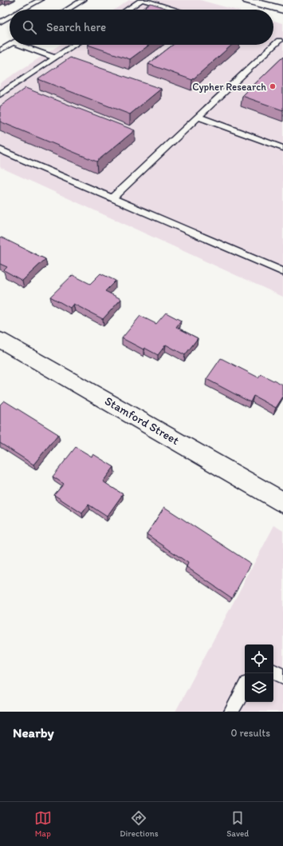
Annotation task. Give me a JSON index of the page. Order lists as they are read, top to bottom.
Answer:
{
  "streets": {
    "street": ["Stamford Street"]
  },
  "places": ["Cypher Research"],
  "page": {
    "search": "Search here",
    "heading": ["Nearby", "0 results"],
    "nav": ["Map", "Directions", "Saved"]
  }
}
